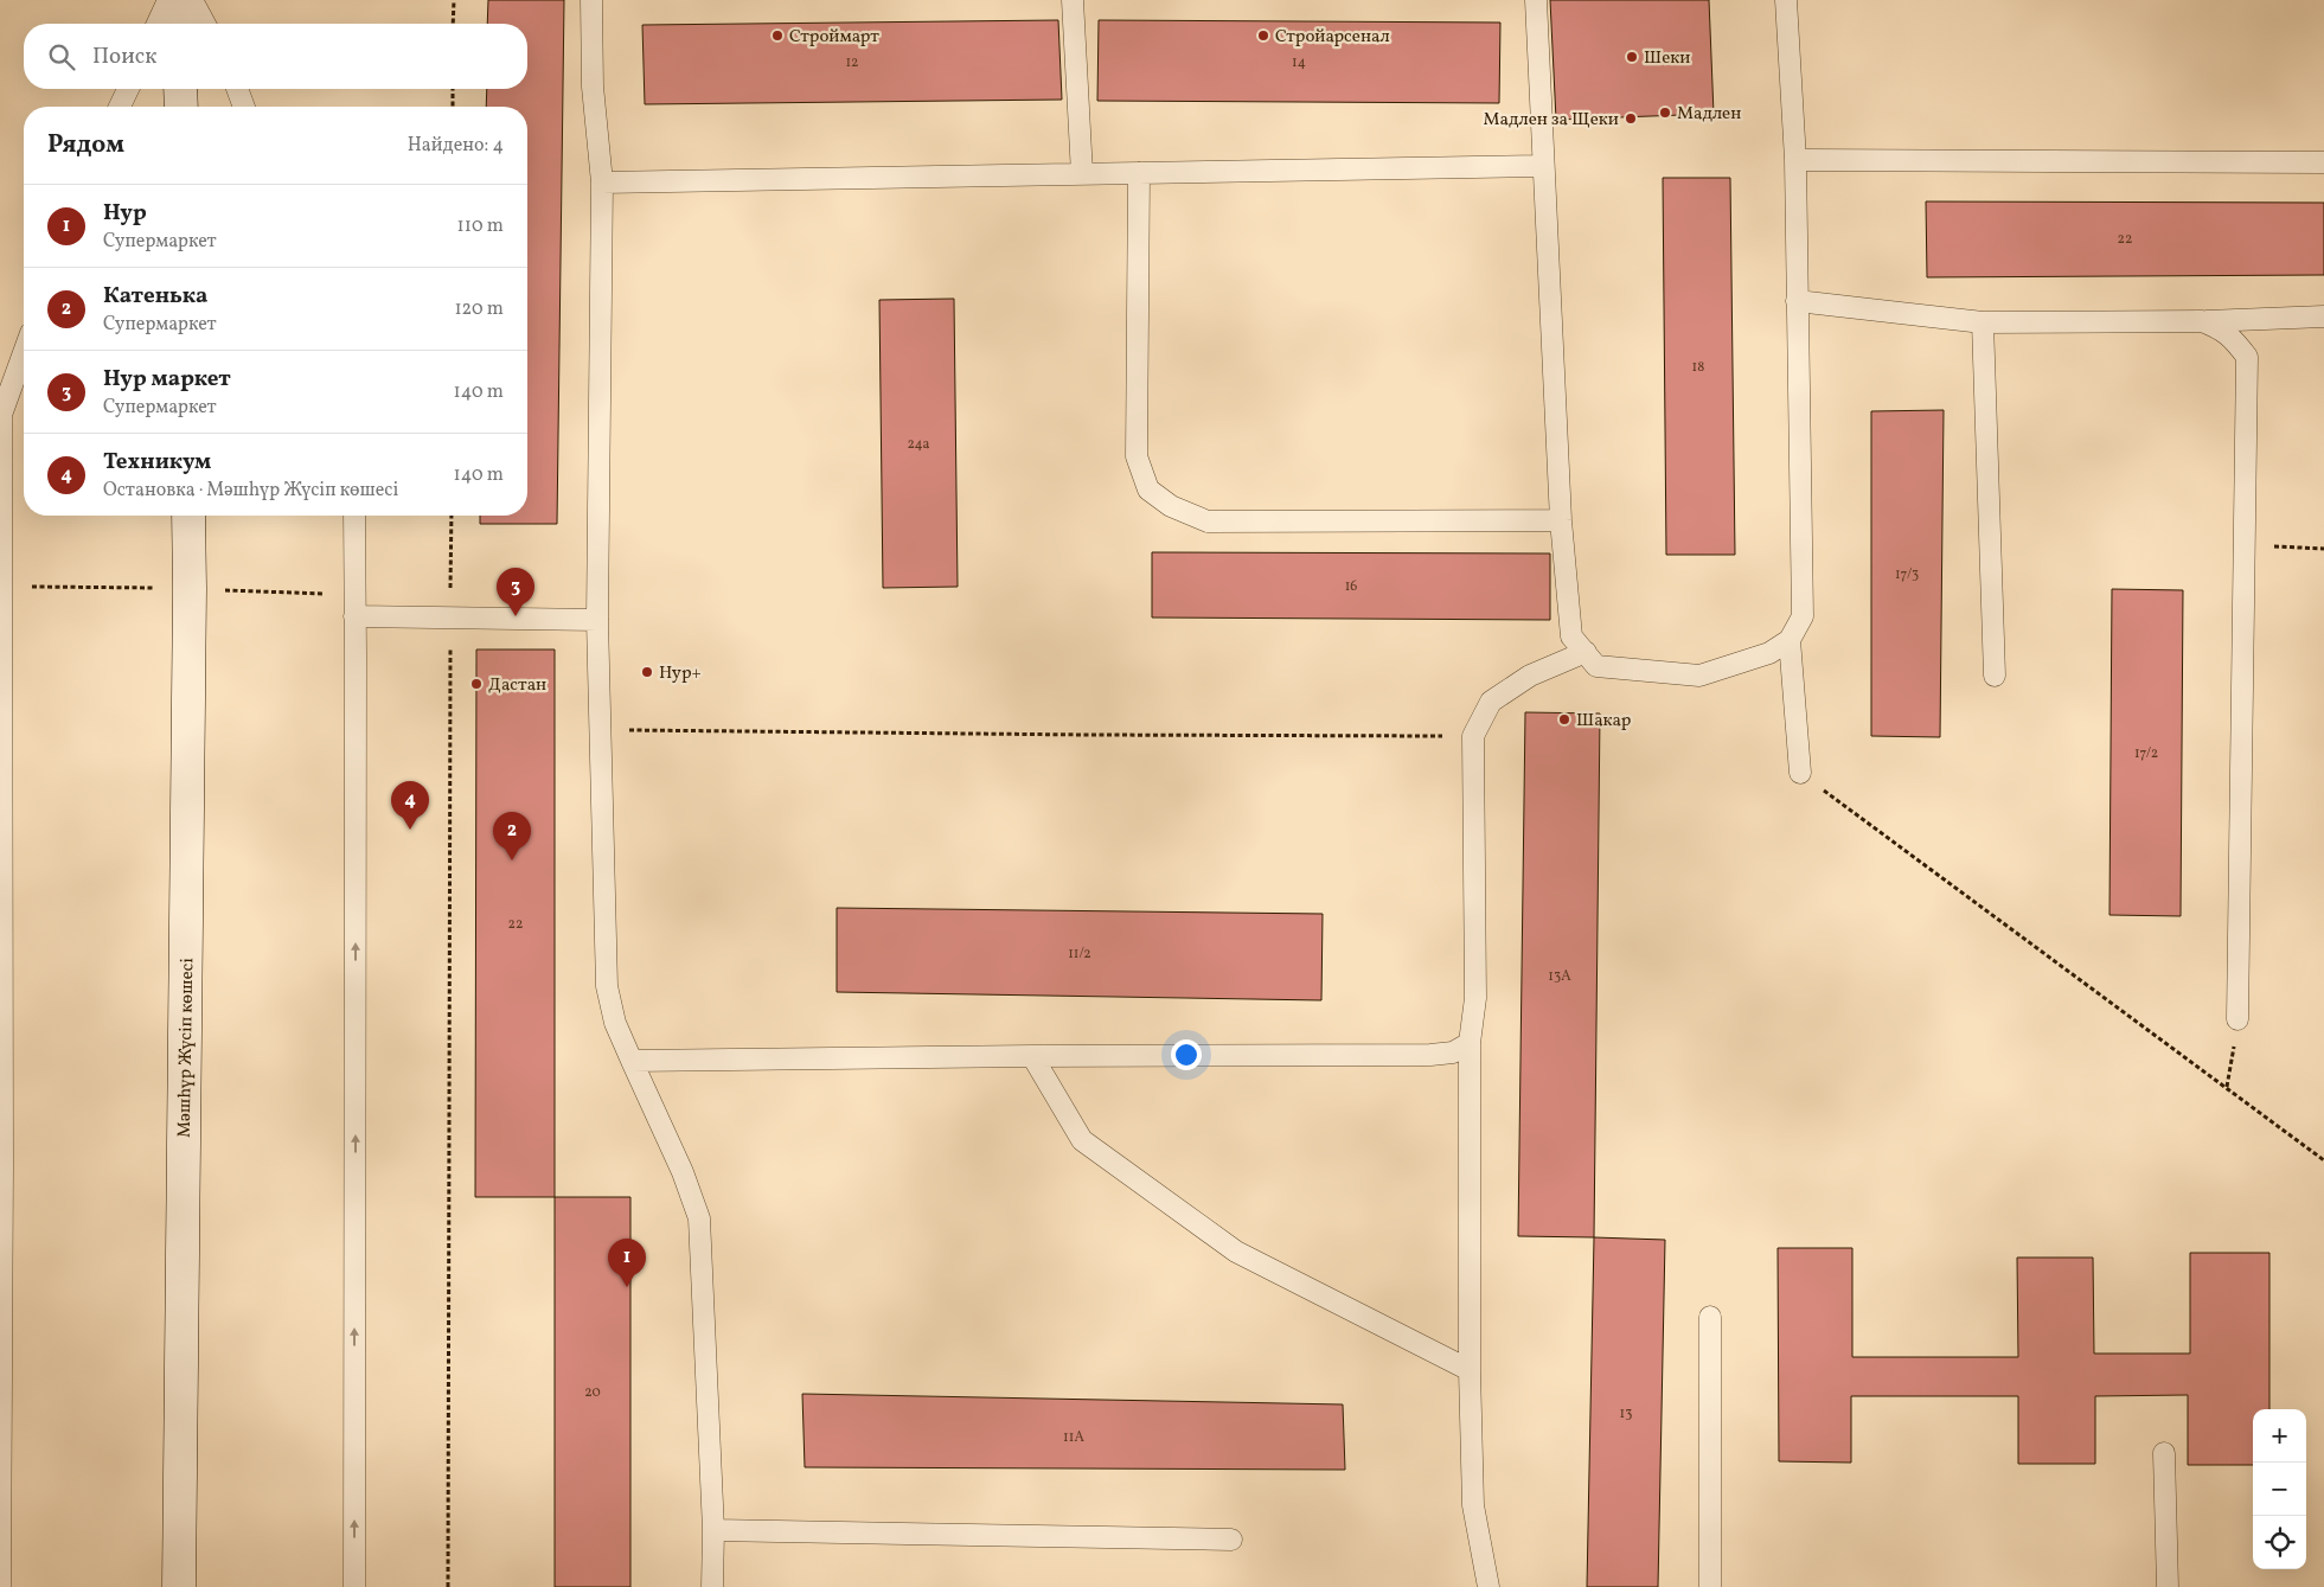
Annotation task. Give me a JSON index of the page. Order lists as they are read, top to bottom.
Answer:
{
  "streets": {
    "main road": ["Мәшһүр Жүсіп көшесі"]
  },
  "places": [
    "Строймарт",
    "Стройарсенал",
    "Шеки",
    "Мадлен",
    "Мадлен за Щеки",
    "Нур+",
    "Дастан",
    "Шакар"
  ],
  "house_numbers": [
    "12",
    "14",
    "22",
    "18",
    "24а",
    "17/3",
    "16",
    "17/2",
    "22",
    "11/2",
    "13А",
    "20",
    "13",
    "11А"
  ],
  "page": {
    "search": "Поиск",
    "heading": ["Рядом", "Найдено: 4"],
    "list": [
      {
        "mark": "1",
        "name": "Нур",
        "note": "Супермаркет",
        "value": "110 m"
      },
      {
        "mark": "2",
        "name": "Катенька",
        "note": "Супермаркет",
        "value": "120 m"
      },
      {
        "mark": "3",
        "name": "Нур маркет",
        "note": "Супермаркет",
        "value": "140 m"
      },
      {
        "mark": "4",
        "name": "Техникум",
        "note": "Остановка · Мәшһүр Жүсіп көшесі",
        "value": "140 m"
      }
    ],
    "pins": [
      "3",
      "4",
      "2",
      "1"
    ],
    "map_buttons": ["+", "−"]
  }
}
